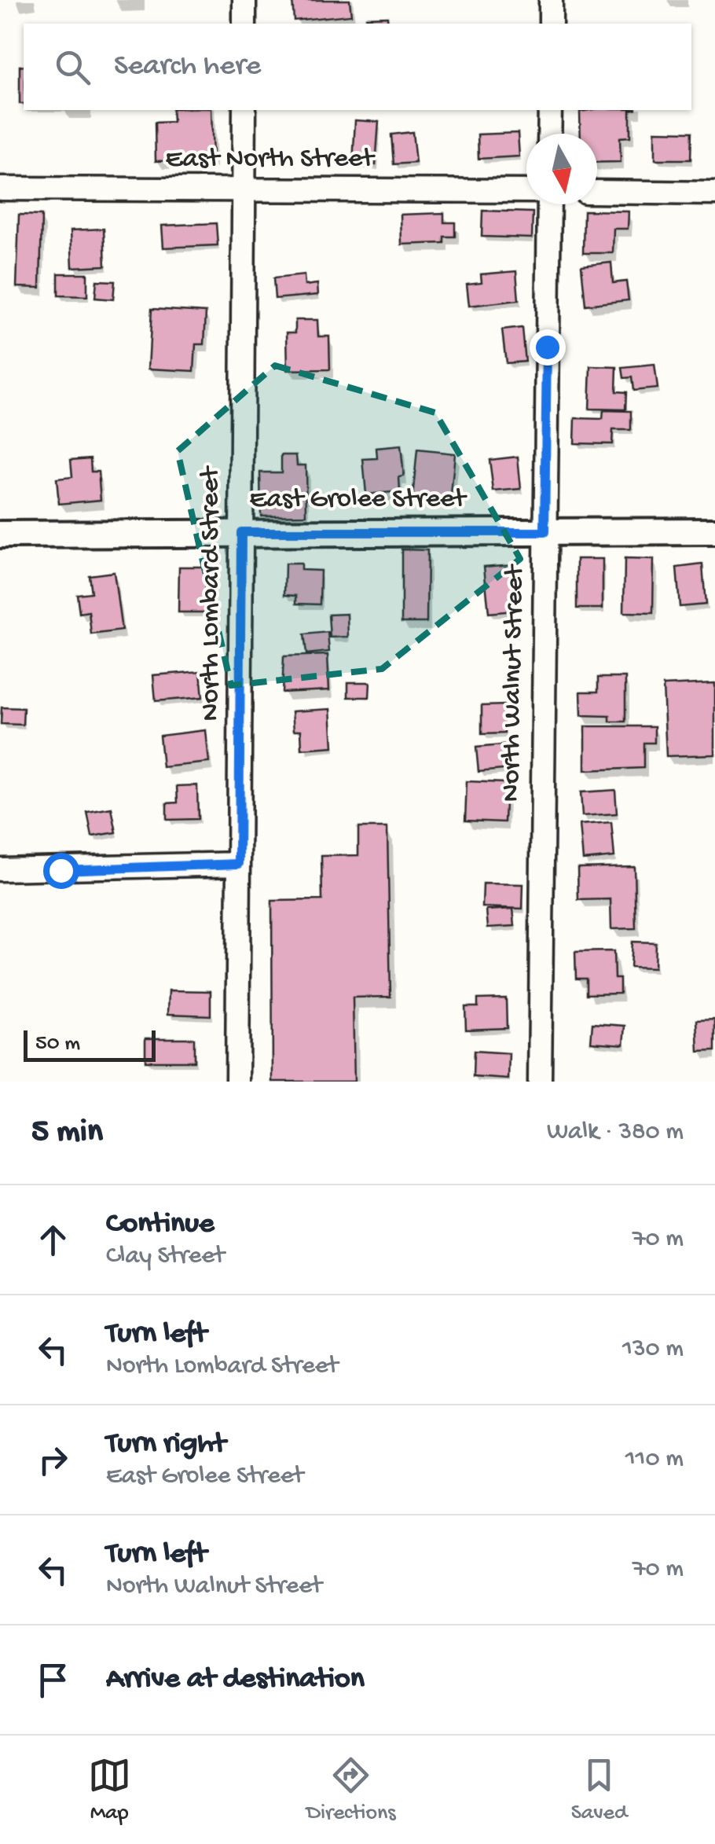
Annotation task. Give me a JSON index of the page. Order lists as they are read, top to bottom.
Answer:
{
  "streets": {
    "street": [
      "East North Street",
      "East Grolee Street",
      "North Lombard Street",
      "North Walnut Street"
    ]
  },
  "crossings": [
    ["East North Street", "North Lombard Street"],
    ["East Grolee Street", "North Lombard Street"],
    ["East Grolee Street", "North Walnut Street"]
  ],
  "scale_bar": "50 m",
  "north": "bottom",
  "page": {
    "search": "Search here",
    "scale": "50 m",
    "heading": ["5 min", "Walk · 380 m"],
    "list": [
      ["Continue", "Clay Street", "70 m"],
      ["Turn left", "North Lombard Street", "130 m"],
      ["Turn right", "East Grolee Street", "110 m"],
      ["Turn left", "North Walnut Street", "70 m"],
      "Arrive at destination"
    ],
    "nav": ["Map", "Directions", "Saved"]
  }
}
